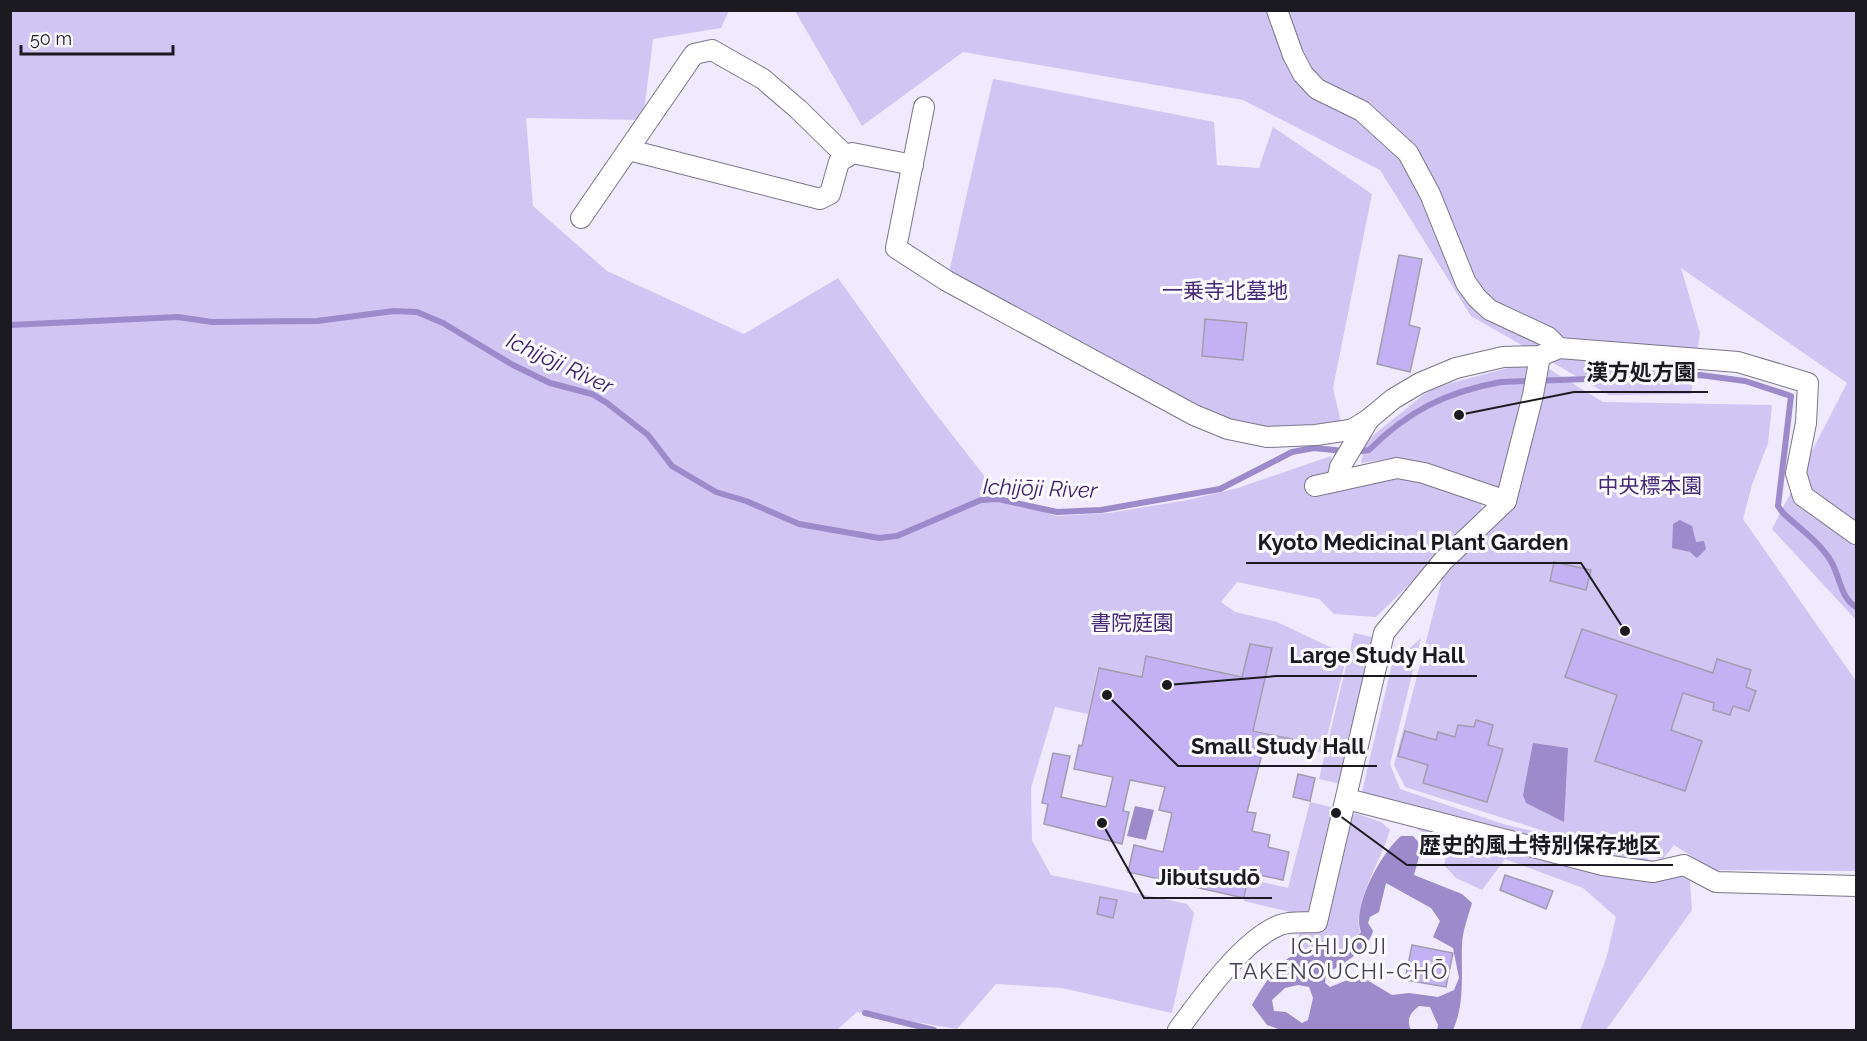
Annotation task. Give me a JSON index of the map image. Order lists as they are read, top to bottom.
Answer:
{
  "districts": ["ICHIJOJI TAKENOUCHI-CHŌ"],
  "water": ["Ichijōji River"],
  "parks": ["一乗寺北墓地", "中央標本園", "書院庭園"],
  "places": [
    "漢方処方園",
    "Kyoto Medicinal Plant Garden",
    "Large Study Hall",
    "Small Study Hall",
    "歴史的風土特別保存地区",
    "Jibutsudō"
  ],
  "scale_bar": "50 m"
}
